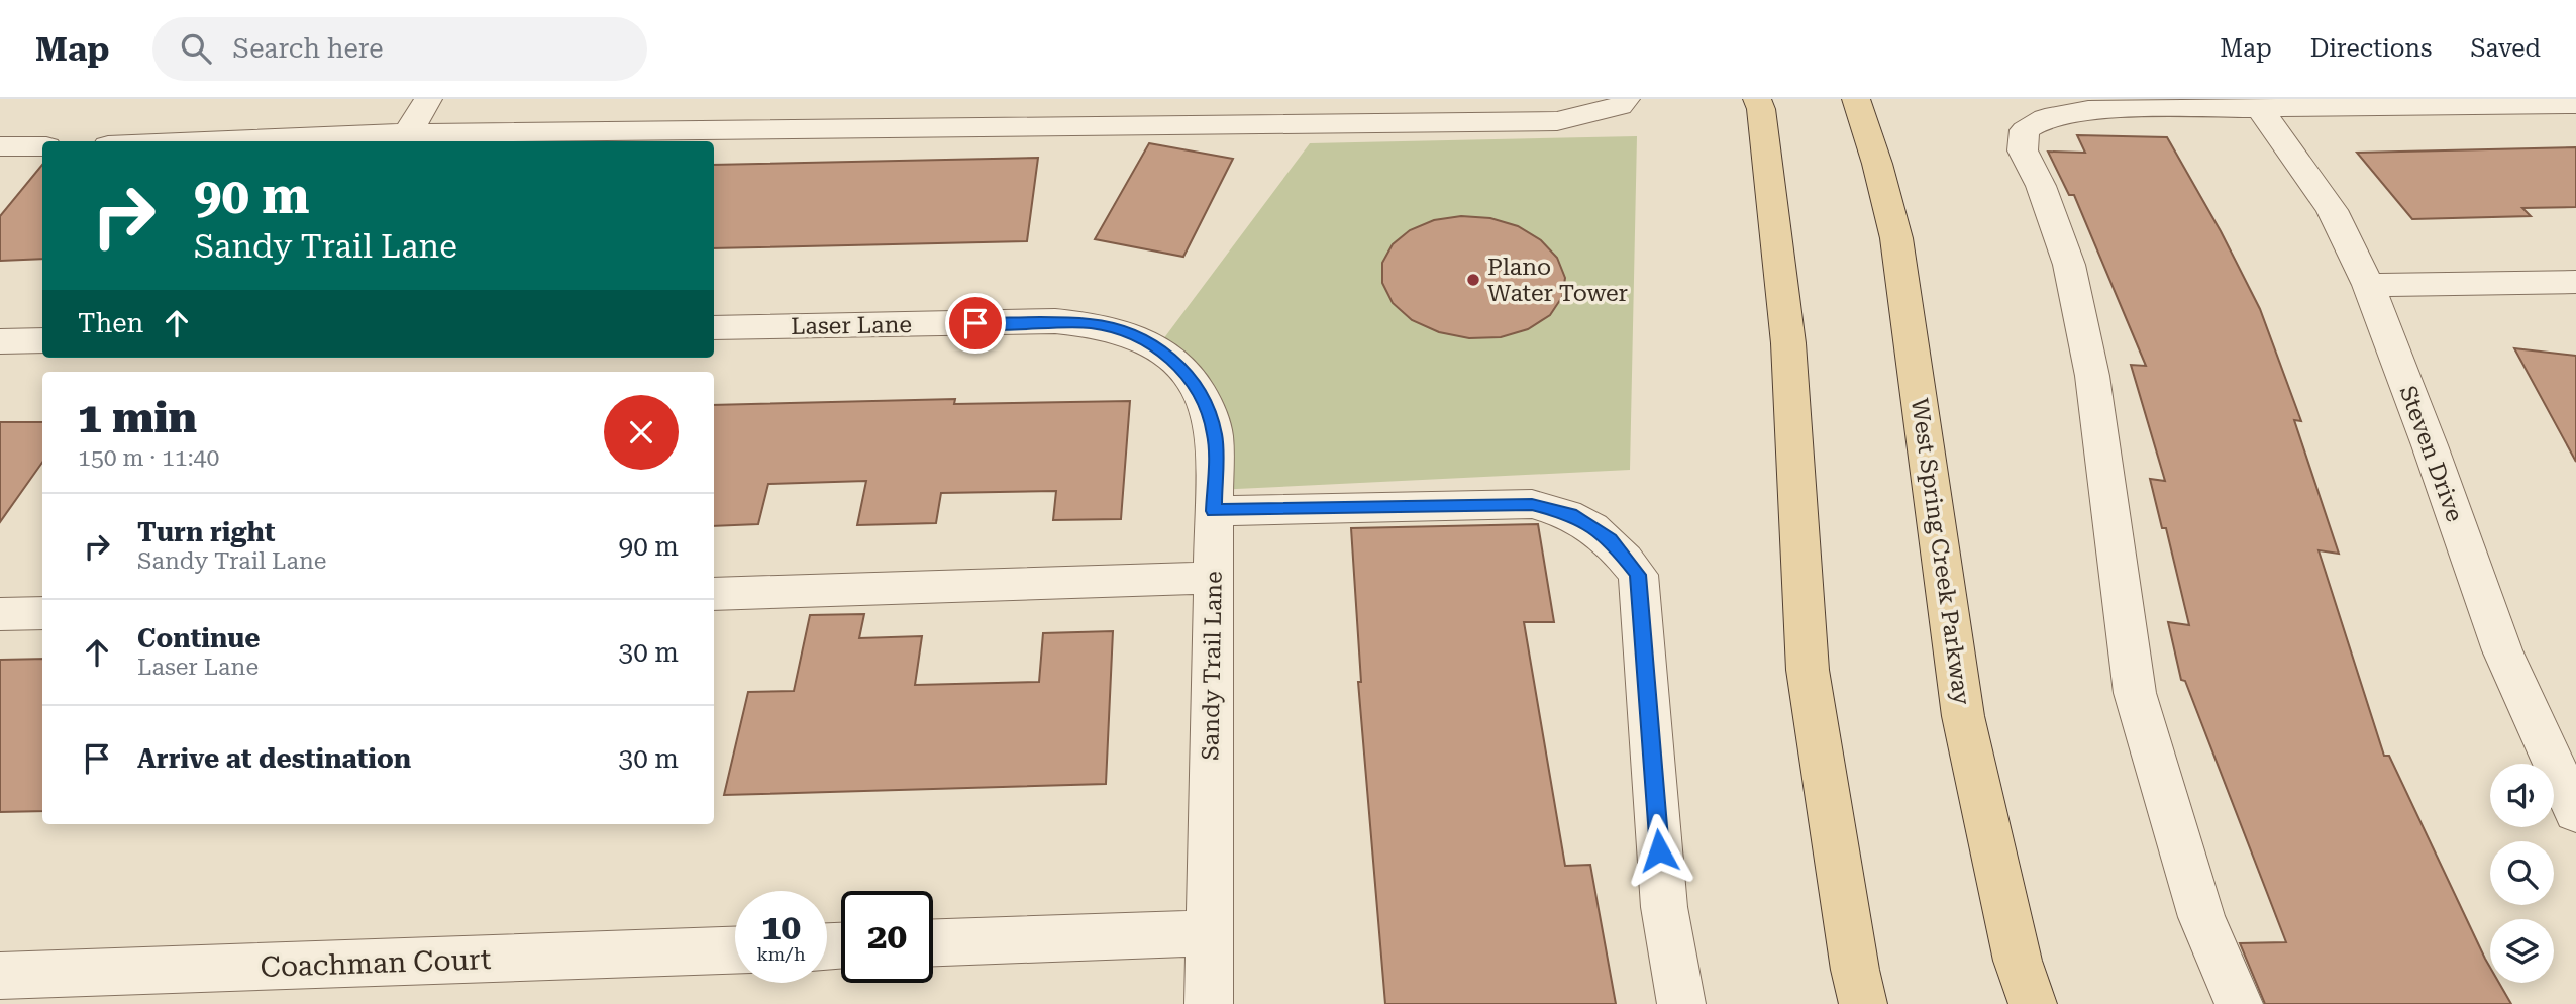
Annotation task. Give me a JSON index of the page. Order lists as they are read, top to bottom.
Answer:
{
  "streets": {
    "main road": ["West Spring Creek Parkway"],
    "street": [
      "Laser Lane",
      "Steven Drive",
      "Sandy Trail Lane",
      "Coachman Court"
    ]
  },
  "crossings": [
    ["Laser Lane", "Sandy Trail Lane"]
  ],
  "places": ["Plano Water Tower"],
  "page": {
    "header": "Map",
    "search": "Search here",
    "nav": ["Map", "Directions", "Saved"],
    "turn": ["90 m", "Sandy Trail Lane"],
    "then": "Then",
    "heading": ["1 min", "150 m · 11:40"],
    "list": [
      {
        "name": "Turn right",
        "note": "Sandy Trail Lane",
        "value": "90 m"
      },
      {
        "name": "Continue",
        "note": "Laser Lane",
        "value": "30 m"
      },
      {
        "name": "Arrive at destination",
        "value": "30 m"
      }
    ],
    "speed": "10 km/h",
    "limit": "20"
  }
}
